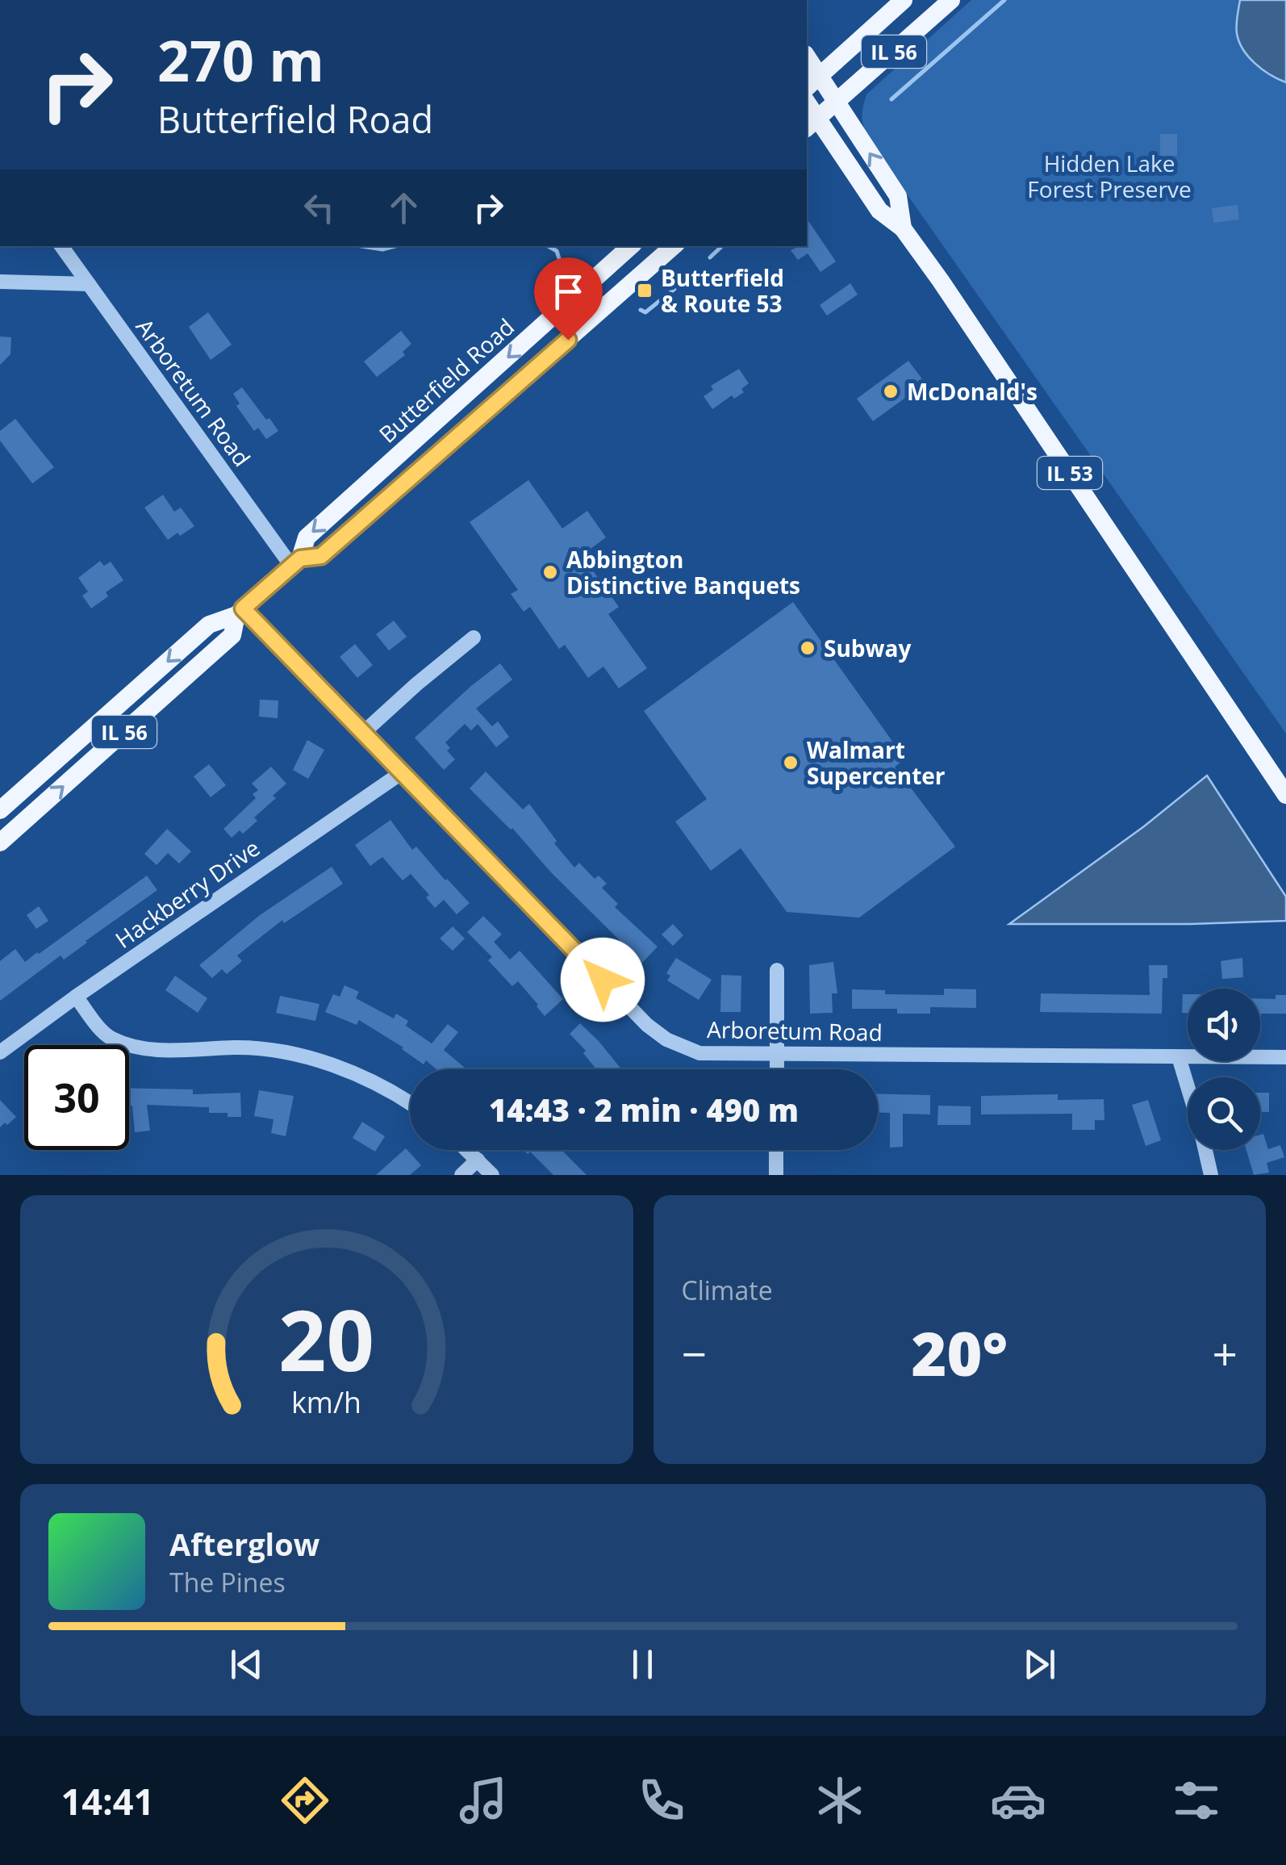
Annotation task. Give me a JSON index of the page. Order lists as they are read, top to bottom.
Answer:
{
  "streets": {
    "main road": ["IL 56", "Butterfield Road", "IL 53"],
    "street": ["Arboretum Road", "Hackberry Drive"]
  },
  "crossings": [
    ["IL 56", "IL 53"],
    ["Butterfield Road", "Arboretum Road"],
    ["Arboretum Road", "Hackberry Drive"]
  ],
  "parks": ["Hidden Lake Forest Preserve"],
  "places": {
    "transit": ["Butterfield & Route 53"],
    "other": [
      "McDonald's",
      "Abbington Distinctive Banquets",
      "Subway",
      "Walmart Supercenter"
    ]
  },
  "page": {
    "turn": ["270 m", "Butterfield Road"],
    "limit": "30",
    "trip": "14:43 · 2 min · 490 m",
    "tile": "Climate",
    "heat": ["−", "20°", "+"],
    "song": ["Afterglow", "The Pines"],
    "tabs": "14:41",
    "gauge": ["20", "km/h"]
  }
}
